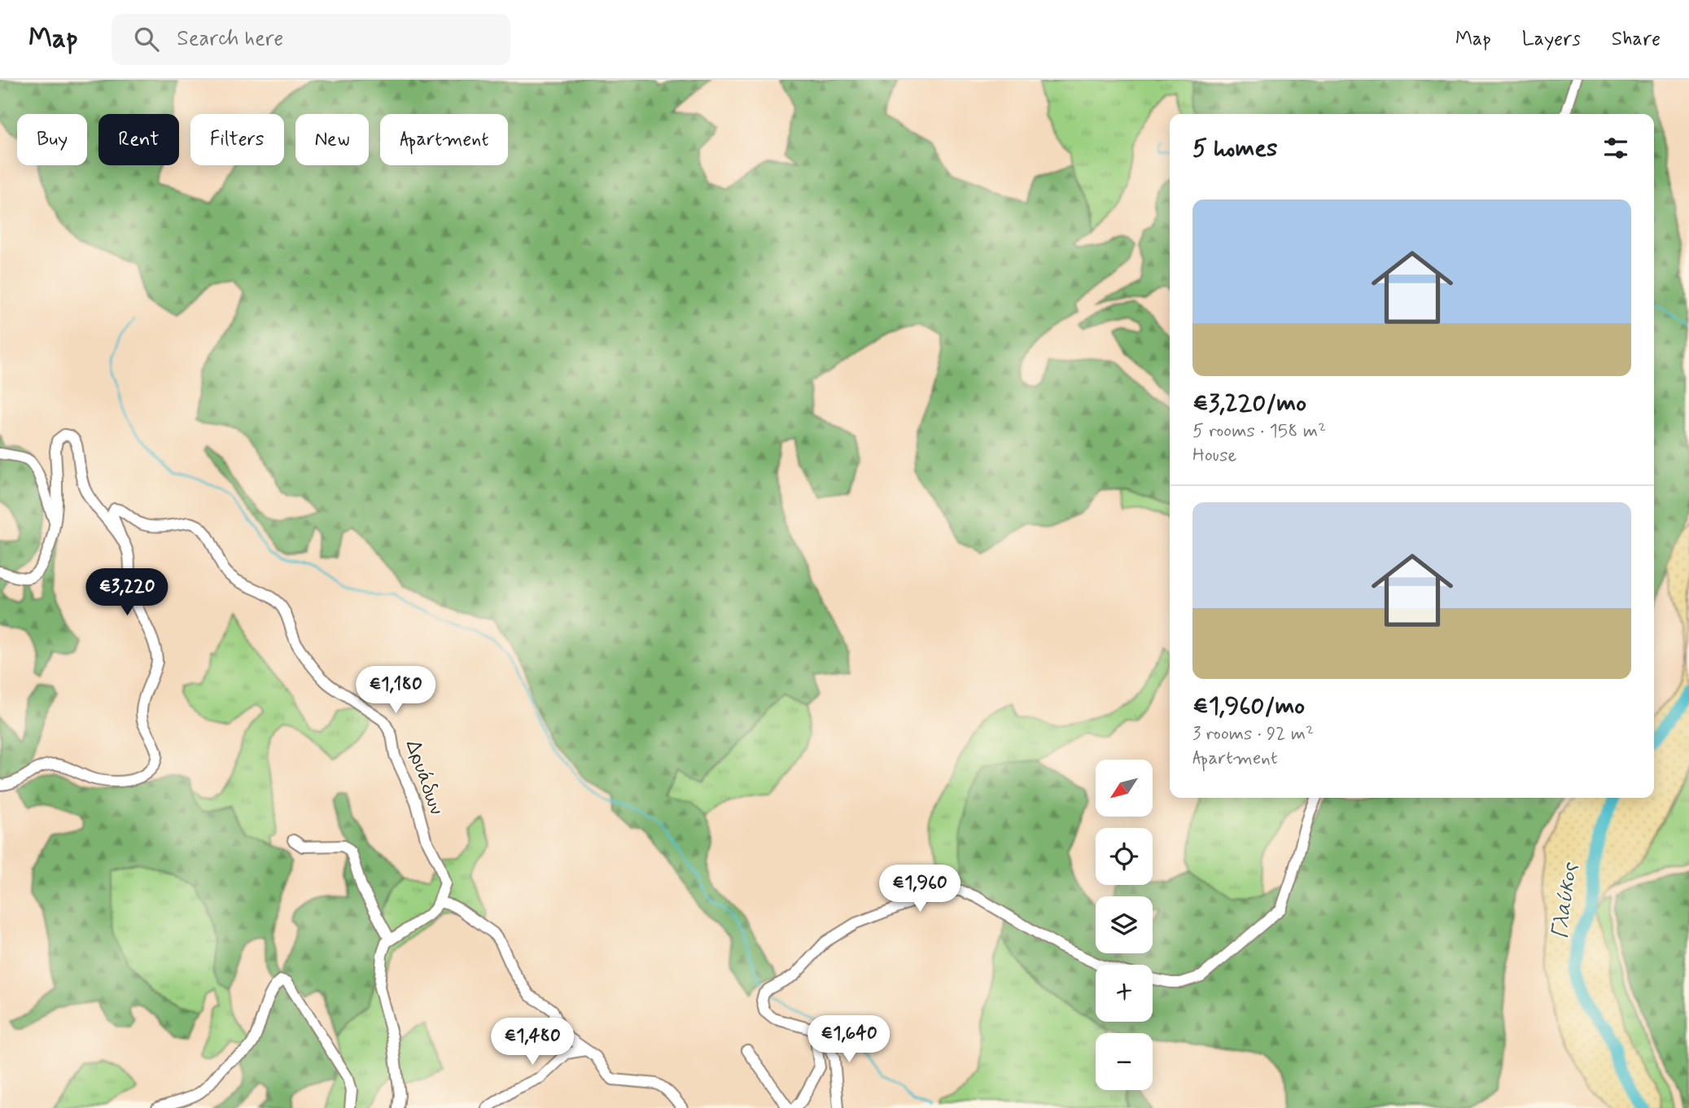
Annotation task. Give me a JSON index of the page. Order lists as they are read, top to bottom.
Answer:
{
  "streets": {
    "street": ["Δρυάδων"]
  },
  "water": ["Γλαύκος"],
  "north": "bottom left",
  "page": {
    "header": "Map",
    "search": "Search here",
    "nav": ["Map", "Layers", "Share"],
    "chip": [
      "Buy",
      "Rent",
      "Filters",
      "New",
      "Apartment"
    ],
    "heading": "5 homes",
    "list": [
      {
        "name": "€3,220/mo",
        "note": "5 rooms · 158 m² · House"
      },
      {
        "name": "€1,960/mo",
        "note": "3 rooms · 92 m² · Apartment"
      }
    ],
    "price": [
      "€3,220",
      "€1,180",
      "€1,960",
      "€1,640",
      "€1,480"
    ],
    "map_buttons": ["+", "−"]
  }
}
